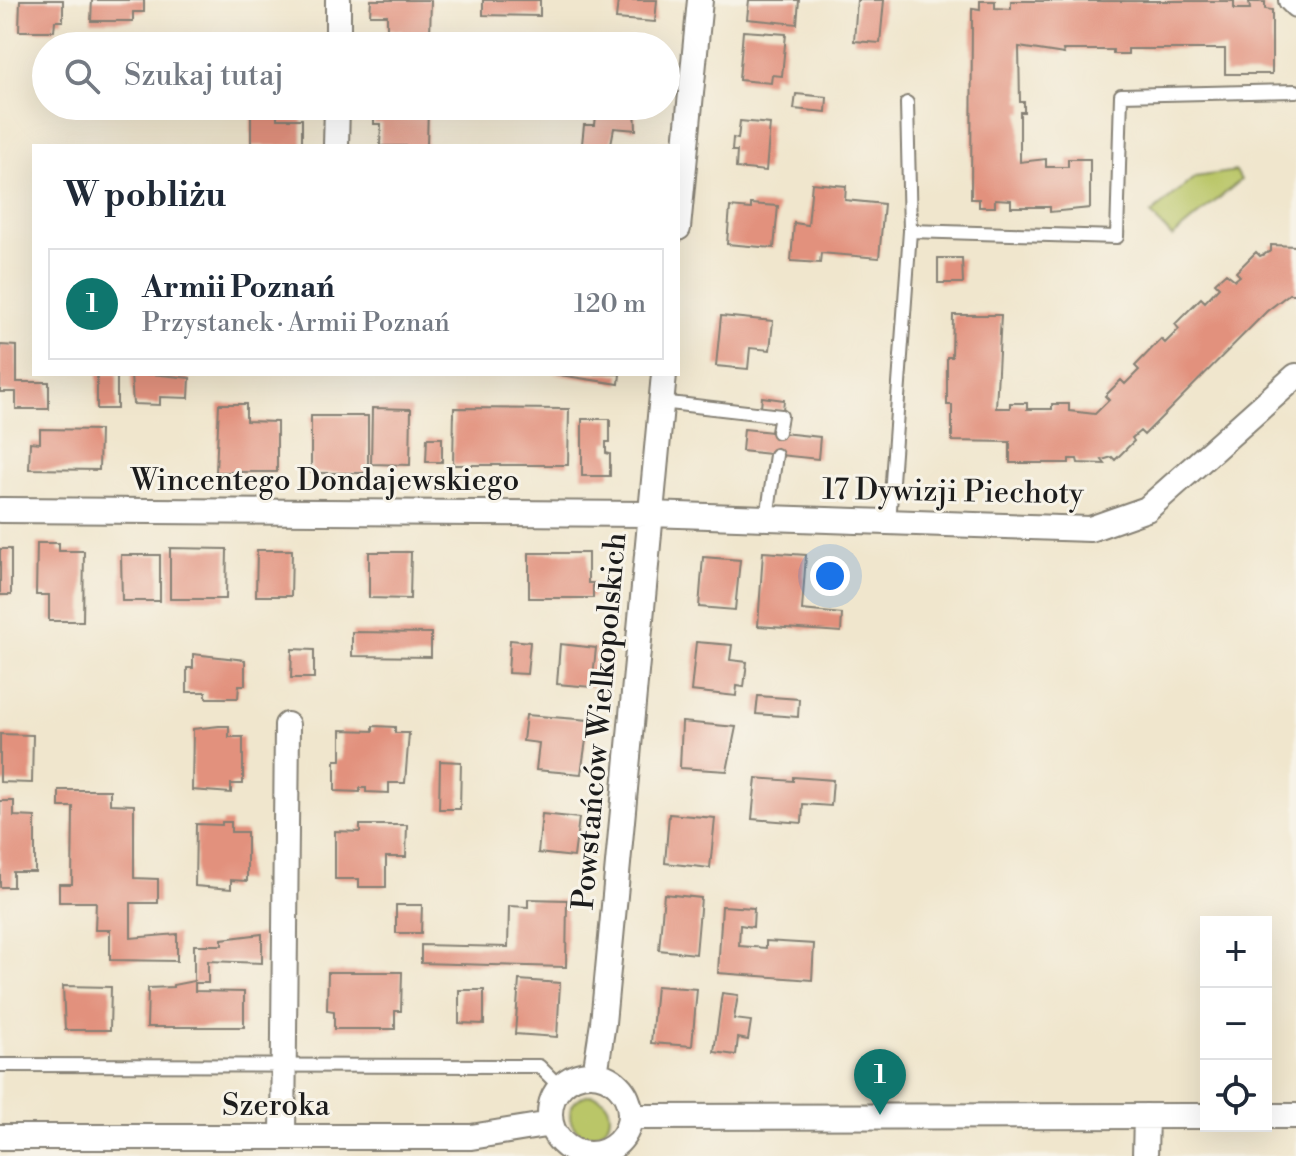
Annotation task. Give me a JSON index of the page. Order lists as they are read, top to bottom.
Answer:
{
  "streets": {
    "street": [
      "Wincentego Dondajewskiego",
      "17 Dywizji Piechoty",
      "Powstańców Wielkopolskich",
      "Szeroka"
    ]
  },
  "crossings": [
    ["Wincentego Dondajewskiego", "17 Dywizji Piechoty"],
    ["Wincentego Dondajewskiego", "Powstańców Wielkopolskich"],
    ["17 Dywizji Piechoty", "Powstańców Wielkopolskich"],
    ["Powstańców Wielkopolskich", "Szeroka"]
  ],
  "page": {
    "search": "Szukaj tutaj",
    "heading": "W pobliżu",
    "list": [
      {
        "mark": "1",
        "name": "Armii Poznań",
        "note": "Przystanek · Armii Poznań",
        "value": "120 m"
      }
    ],
    "map_buttons": ["+", "−"],
    "pins": "1"
  }
}
